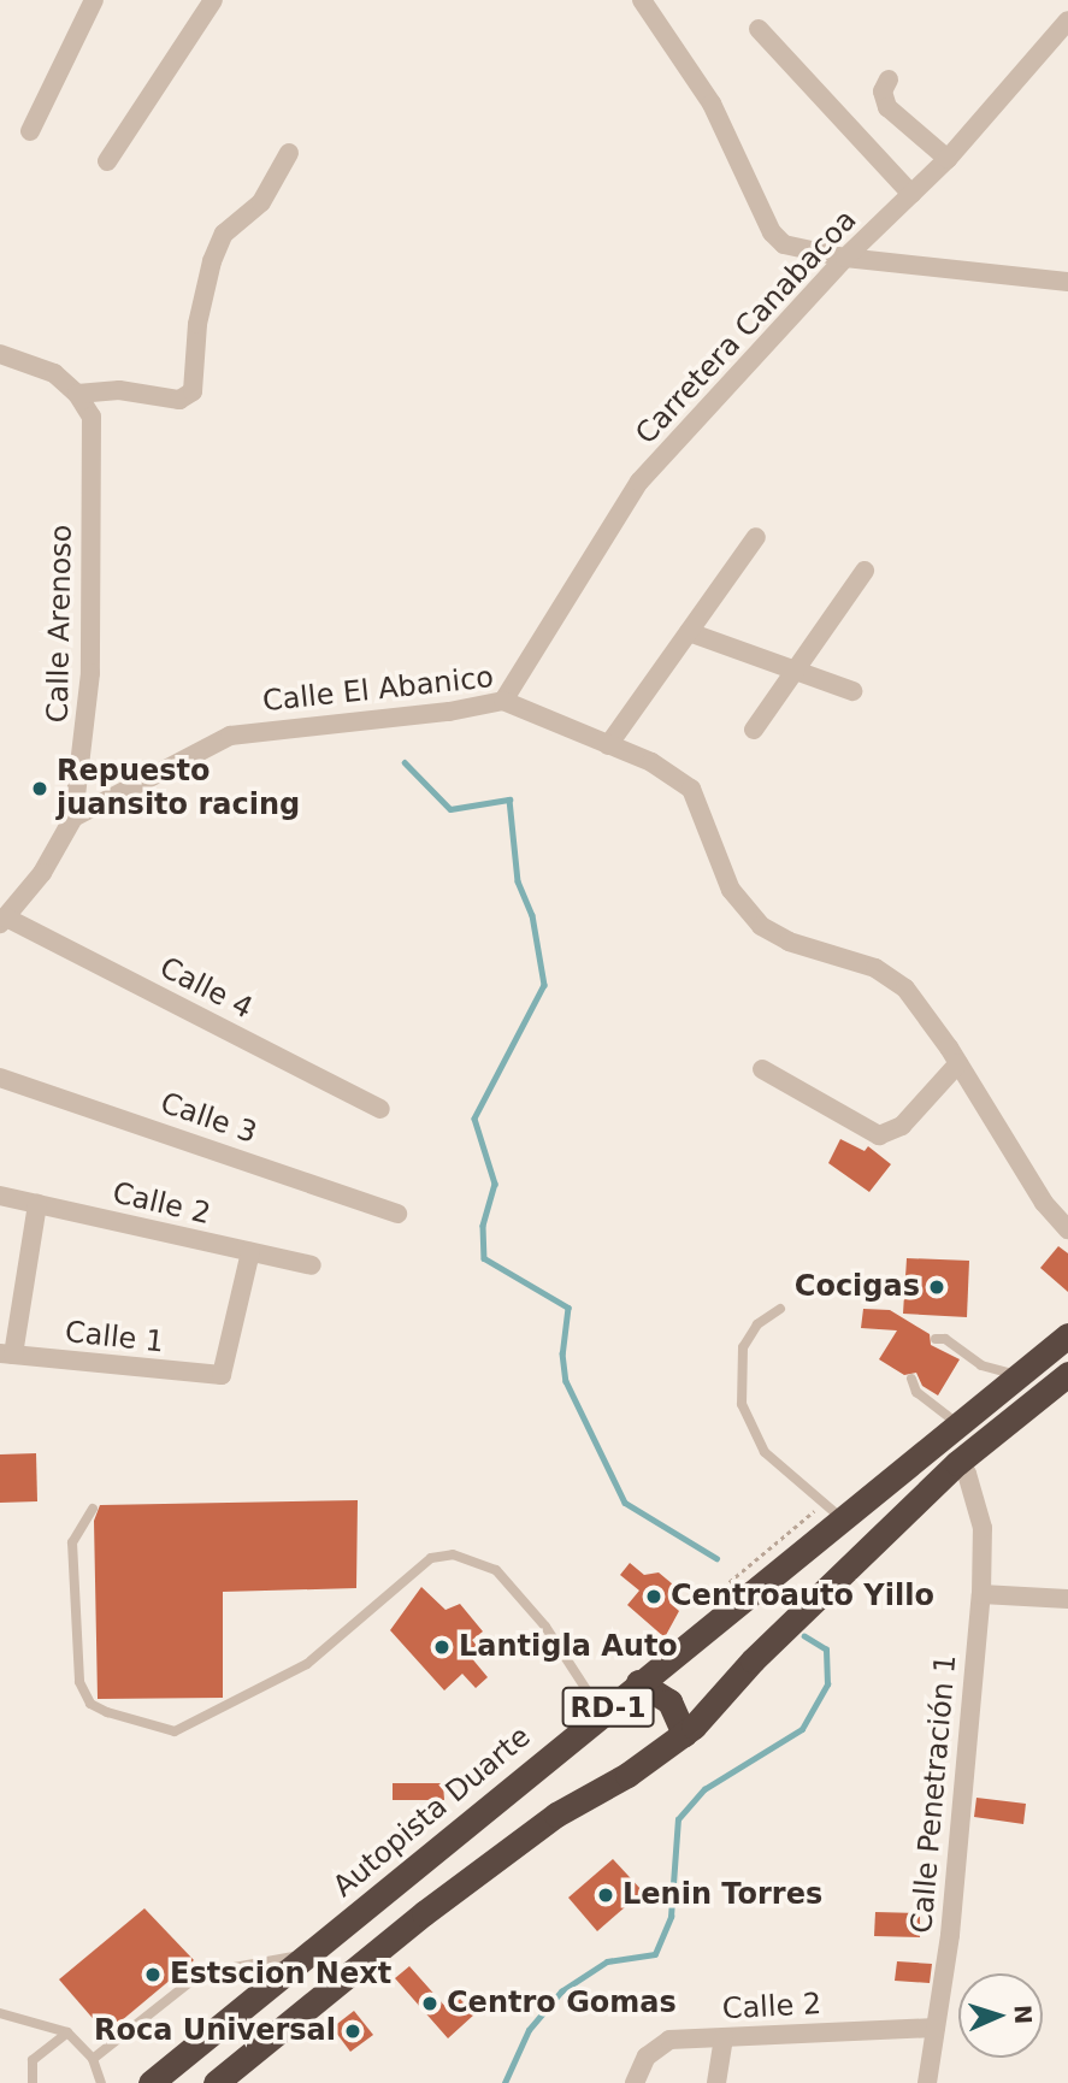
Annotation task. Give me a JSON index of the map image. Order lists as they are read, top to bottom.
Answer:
{
  "streets": {
    "highway": ["RD-1", "Autopista Duarte"],
    "street": [
      "Carretera Canabacoa",
      "Calle Arenoso",
      "Calle El Abanico",
      "Calle 4",
      "Calle 3",
      "Calle 2",
      "Calle 1",
      "Calle Penetración 1"
    ]
  },
  "crossings": [
    ["Carretera Canabacoa", "Calle El Abanico"],
    ["Calle Arenoso", "Calle El Abanico"],
    ["Calle Arenoso", "Calle 4"],
    ["Calle 2", "Calle 1"],
    ["Calle 2", "Calle Penetración 1"],
    ["RD-1", "Calle Penetración 1"]
  ],
  "places": [
    "Repuesto juansito racing",
    "Cocigas",
    "Centroauto Yillo",
    "Lantigla Auto",
    "Lenin Torres",
    "Estscion Next",
    "Centro Gomas",
    "Roca Universal"
  ],
  "north": "right"
}
